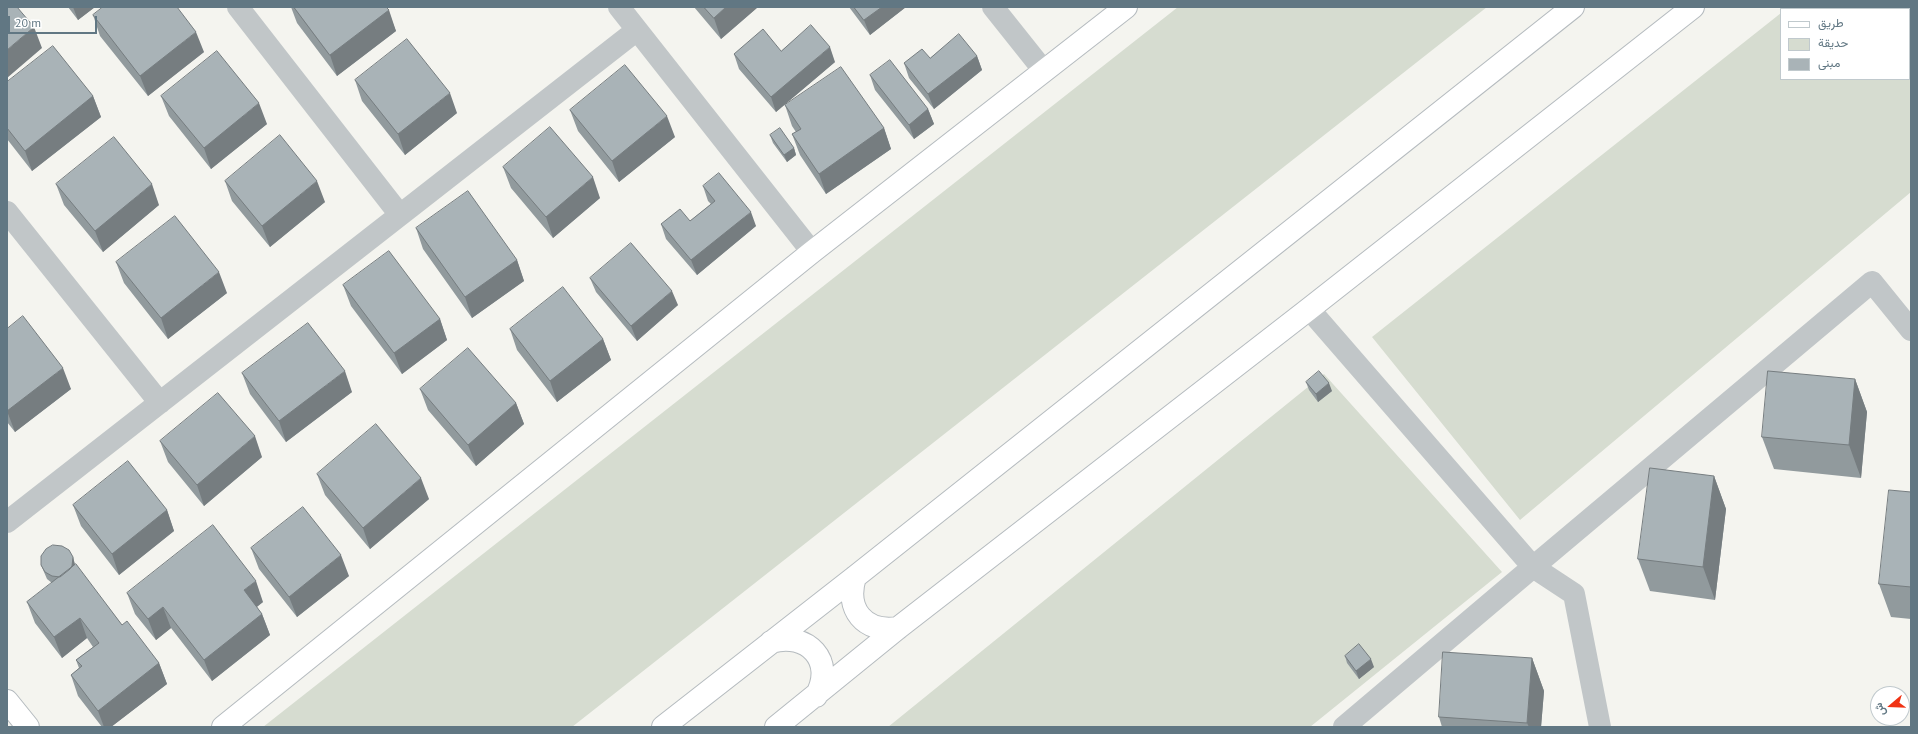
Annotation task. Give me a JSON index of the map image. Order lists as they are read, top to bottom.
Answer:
{
  "legend": ["طريق", "حديقة", "مبنى"],
  "scale_bar": "20 m",
  "north": "left"
}
